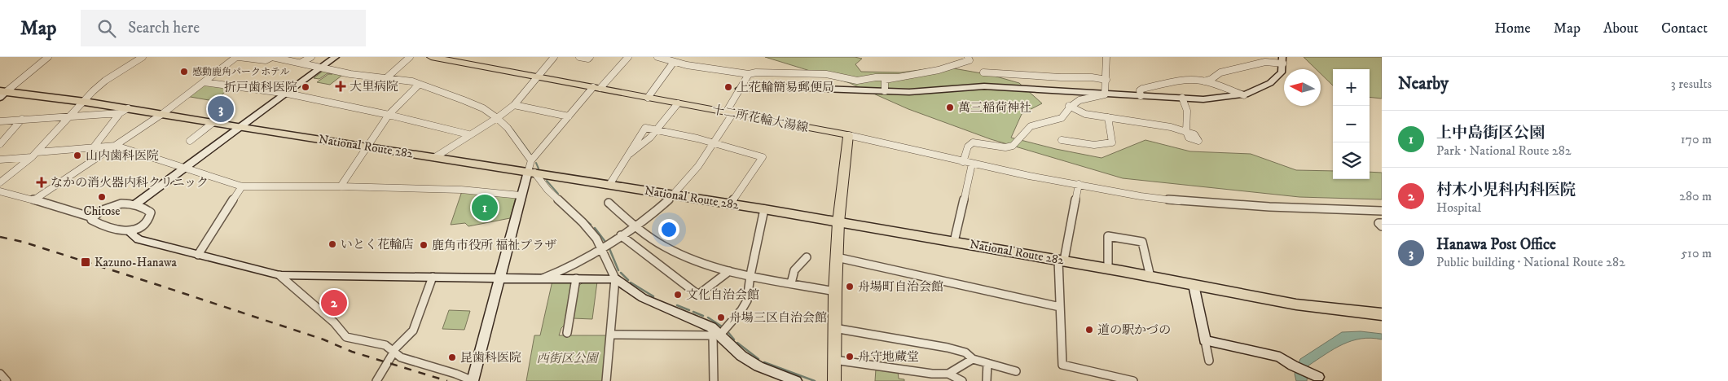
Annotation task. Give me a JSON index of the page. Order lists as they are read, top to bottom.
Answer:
{
  "streets": {
    "highway": ["National Route 282"],
    "main road": ["十二所花輪大湯線"]
  },
  "parks": ["西街区公園"],
  "places": {
    "other": [
      "感動鹿角パークホテル",
      "折戸歯科医院",
      "上花輪簡易郵便局",
      "萬三稲荷神社",
      "山内歯科医院",
      "Chitose",
      "いとく花輪店",
      "鹿角市役所 福祉プラザ",
      "舟場町自治会館",
      "文化自治会館",
      "舟場三区自治会館",
      "道の駅かづの",
      "舟守地蔵堂",
      "昆歯科医院"
    ],
    "health": ["大里病院", "なかの消火器内科クリニック"],
    "transit": ["Kazuno-Hanawa"]
  },
  "north": "left",
  "page": {
    "header": "Map",
    "search": "Search here",
    "nav": [
      "Home",
      "Map",
      "About",
      "Contact"
    ],
    "heading": ["Nearby", "3 results"],
    "map_buttons": ["+", "−"],
    "pins": ["3", "1", "2"],
    "list": [
      {
        "mark": "1",
        "name": "上中島街区公園",
        "note": "Park · National Route 282",
        "value": "170 m"
      },
      {
        "mark": "2",
        "name": "村木小児科内科医院",
        "note": "Hospital",
        "value": "280 m"
      },
      {
        "mark": "3",
        "name": "Hanawa Post Office",
        "note": "Public building · National Route 282",
        "value": "510 m"
      }
    ]
  }
}
